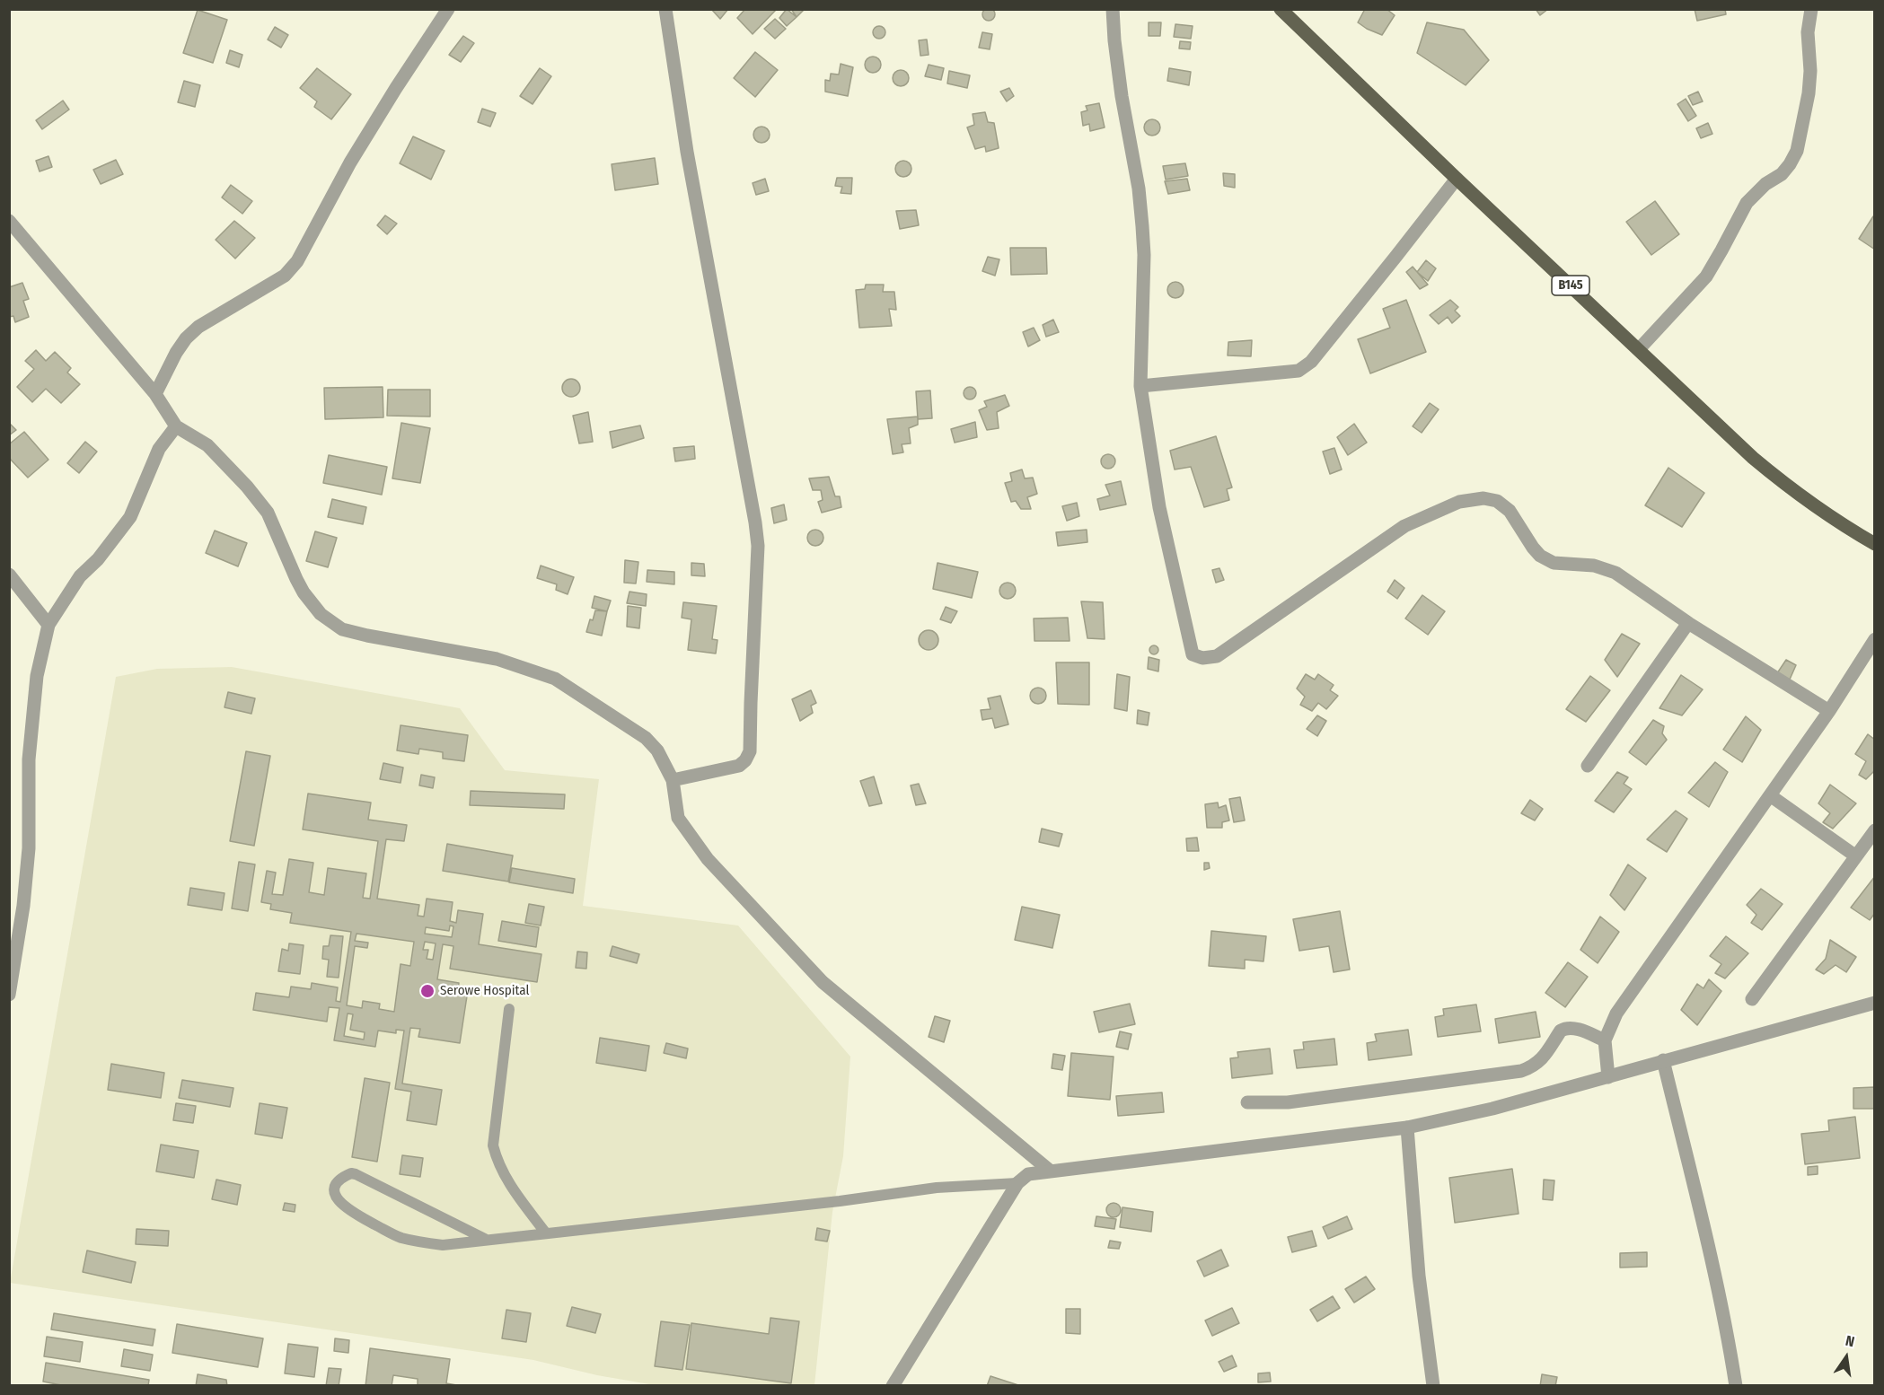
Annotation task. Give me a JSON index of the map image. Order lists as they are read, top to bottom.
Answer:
{
  "streets": {
    "main road": ["B145"]
  },
  "places": ["Serowe Hospital"],
  "north": "top"
}
